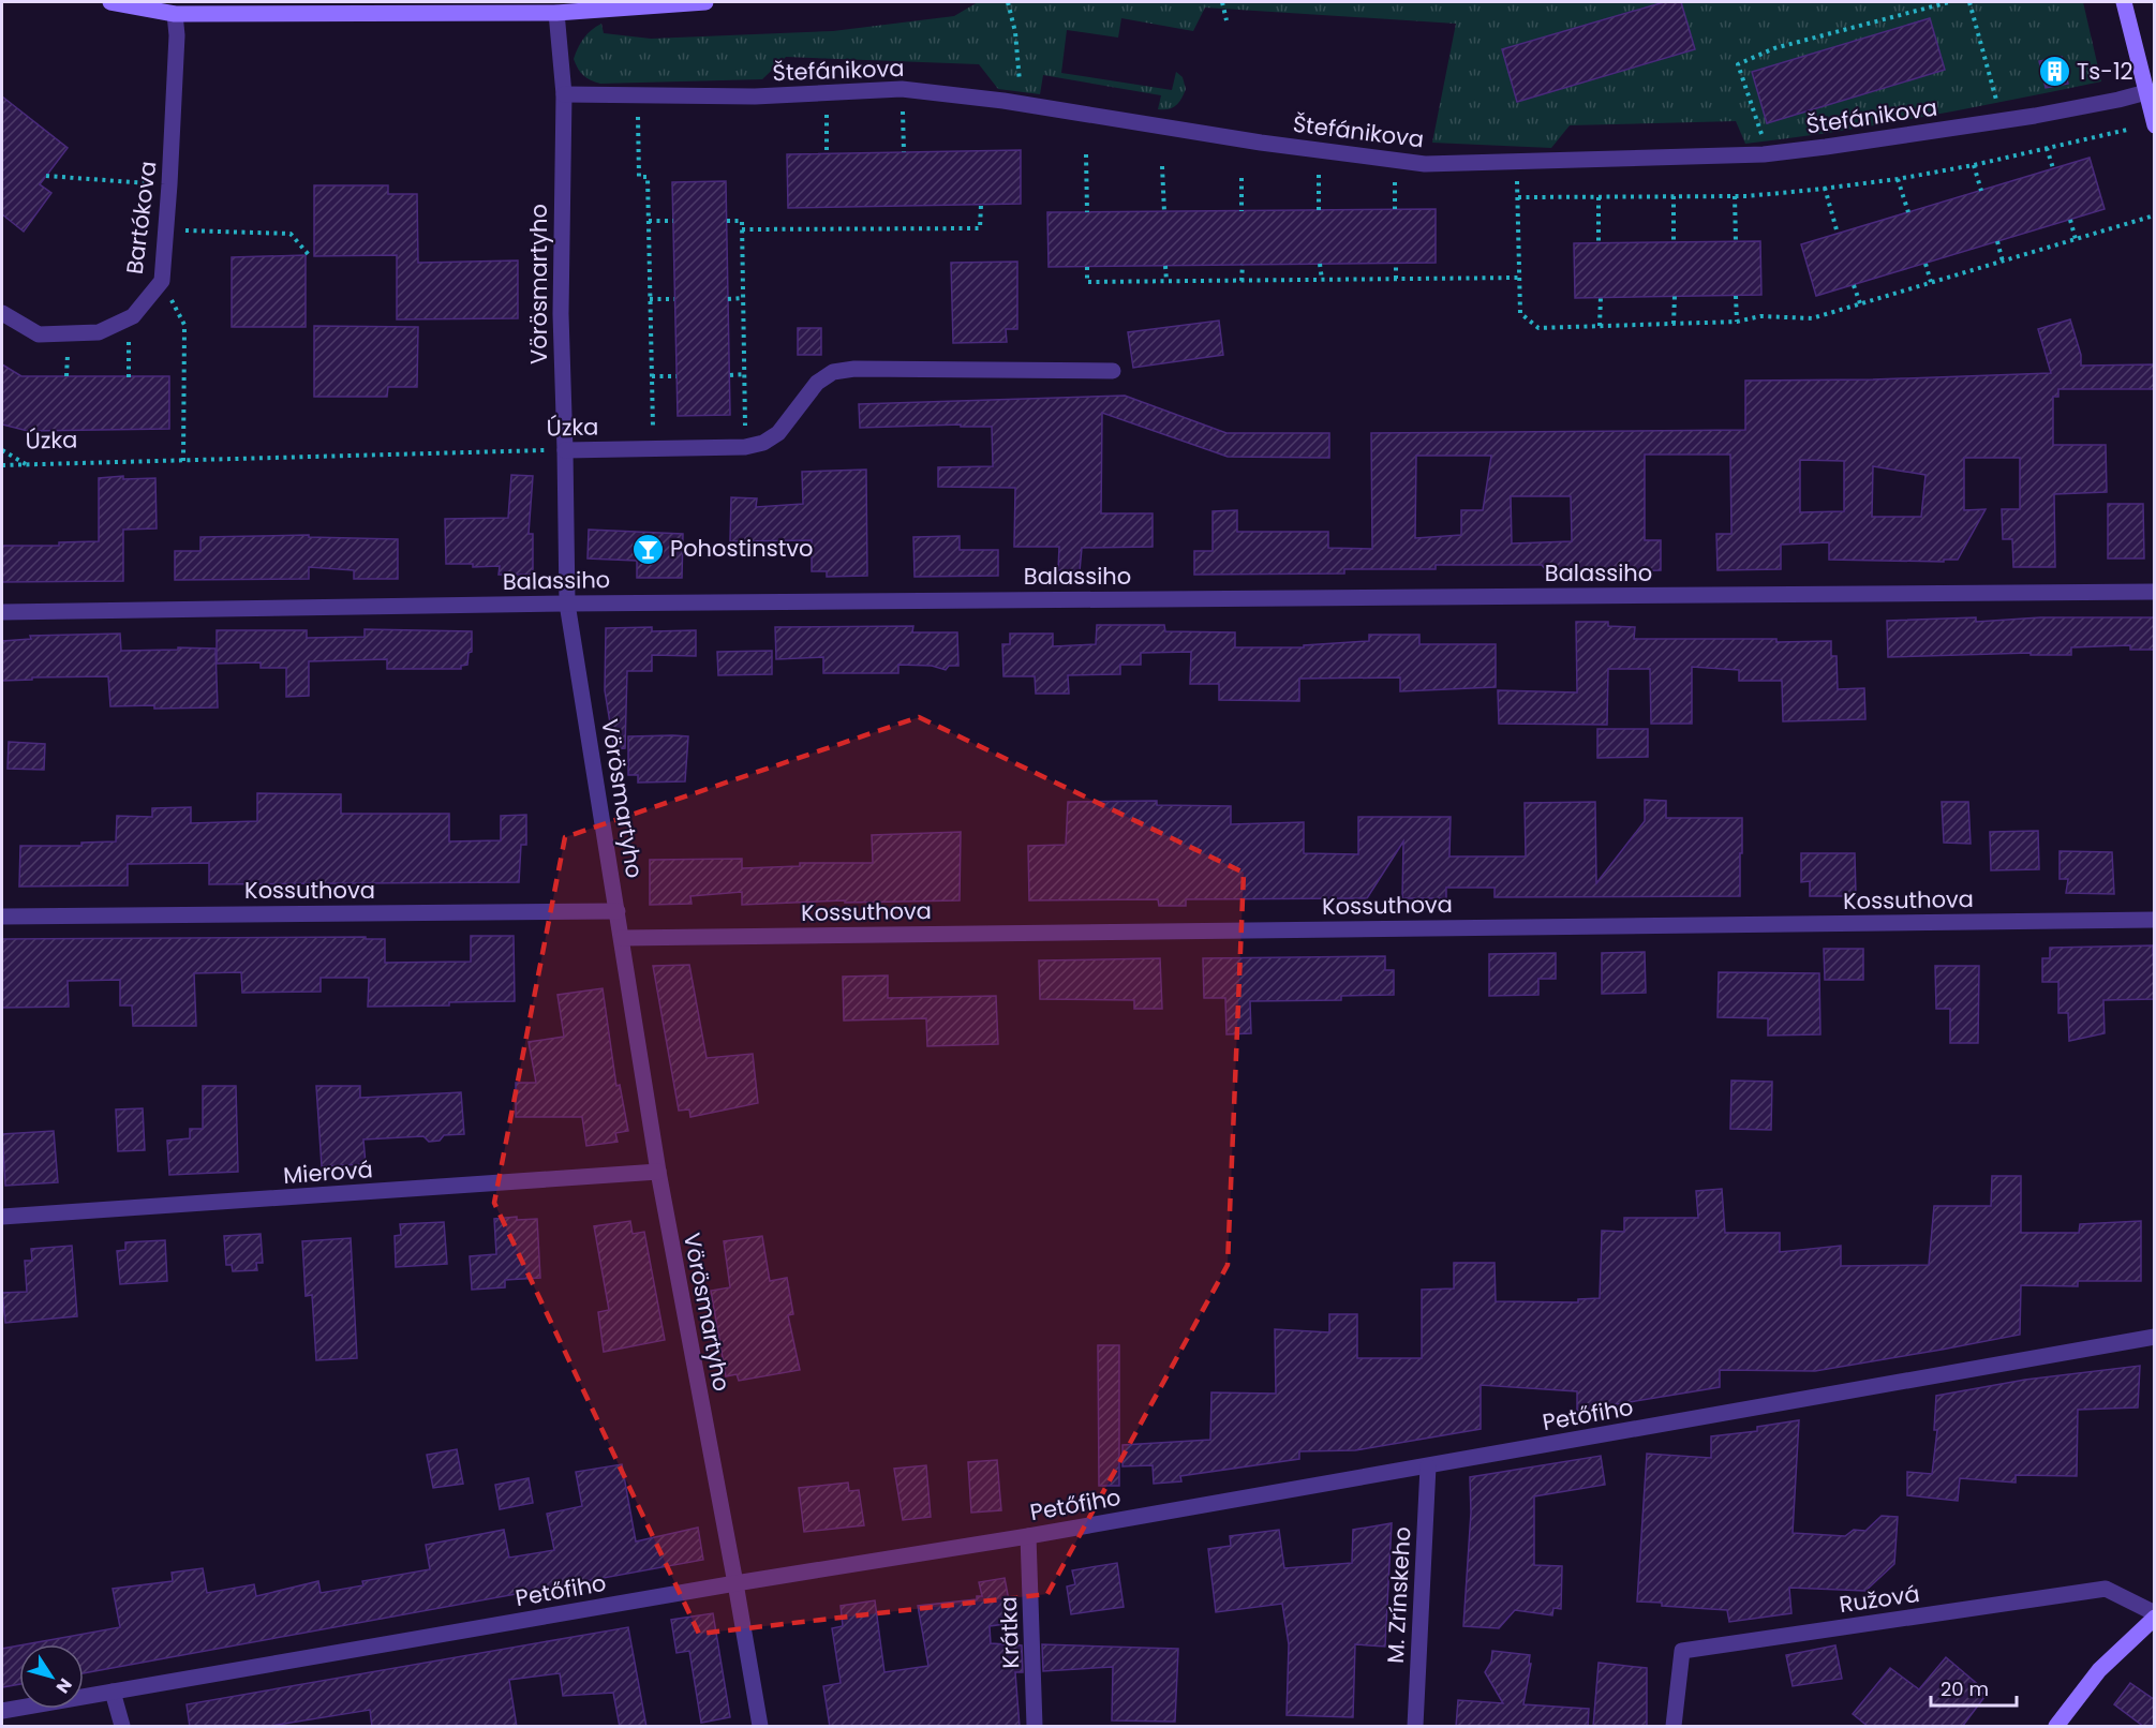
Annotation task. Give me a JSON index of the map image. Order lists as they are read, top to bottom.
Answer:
{
  "streets": {
    "street": [
      "Štefánikova",
      "Bartókova",
      "Vörösmartyho",
      "Úzka",
      "Balassiho",
      "Kossuthova",
      "Mierová",
      "Petőfiho",
      "M. Zrínskeho",
      "Ružová",
      "Krátka"
    ]
  },
  "crossings": [
    ["Štefánikova", "Vörösmartyho"],
    ["Vörösmartyho", "Úzka"],
    ["Vörösmartyho", "Balassiho"],
    ["Vörösmartyho", "Kossuthova"],
    ["Vörösmartyho", "Mierová"],
    ["Vörösmartyho", "Petőfiho"],
    ["Petőfiho", "M. Zrínskeho"],
    ["Petőfiho", "Krátka"]
  ],
  "places": {
    "building": ["Ts-12"],
    "bar": ["Pohostinstvo"]
  },
  "scale_bar": "20 m",
  "north": "bottom right"
}
